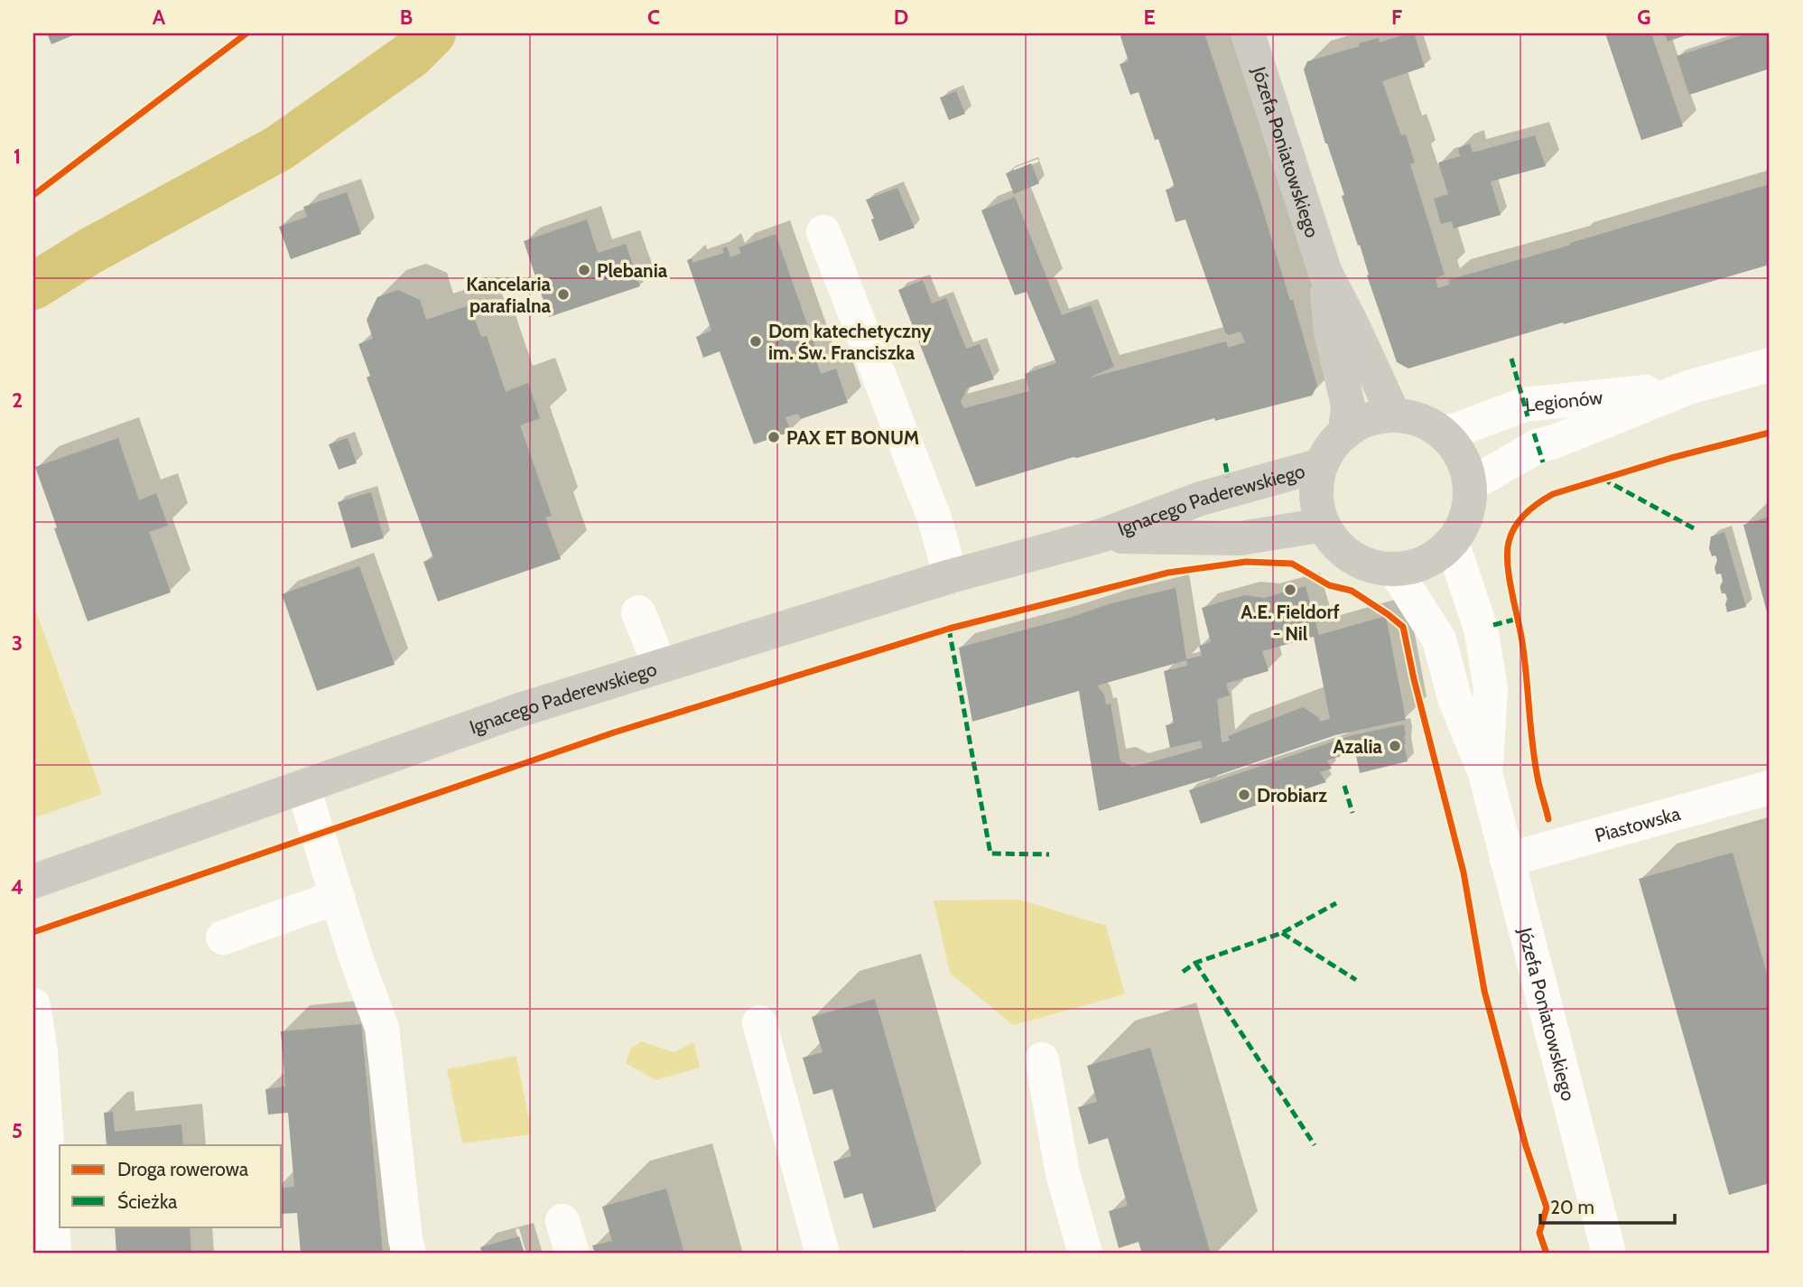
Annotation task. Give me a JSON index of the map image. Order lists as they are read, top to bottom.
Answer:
{
  "streets": {
    "main road": ["Józefa Poniatowskiego", "Ignacego Paderewskiego"],
    "street": ["Legionów", "Piastowska"]
  },
  "crossings": [
    ["Józefa Poniatowskiego", "Legionów"],
    ["Józefa Poniatowskiego", "Ignacego Paderewskiego"],
    ["Józefa Poniatowskiego", "Piastowska"],
    ["Legionów", "Ignacego Paderewskiego"]
  ],
  "places": [
    "Plebania",
    "Kancelaria parafialna",
    "Dom katechetyczny im. Św. Franciszka",
    "PAX ET BONUM",
    "A.E. Fieldorf - Nil",
    "Azalia",
    "Drobiarz"
  ],
  "legend": ["Droga rowerowa", "Ścieżka"],
  "scale_bar": "20 m",
  "grid": {
    "columns": [
      "A",
      "B",
      "C",
      "D",
      "E",
      "F",
      "G"
    ],
    "rows": [
      "1",
      "2",
      "3",
      "4",
      "5"
    ]
  }
}
